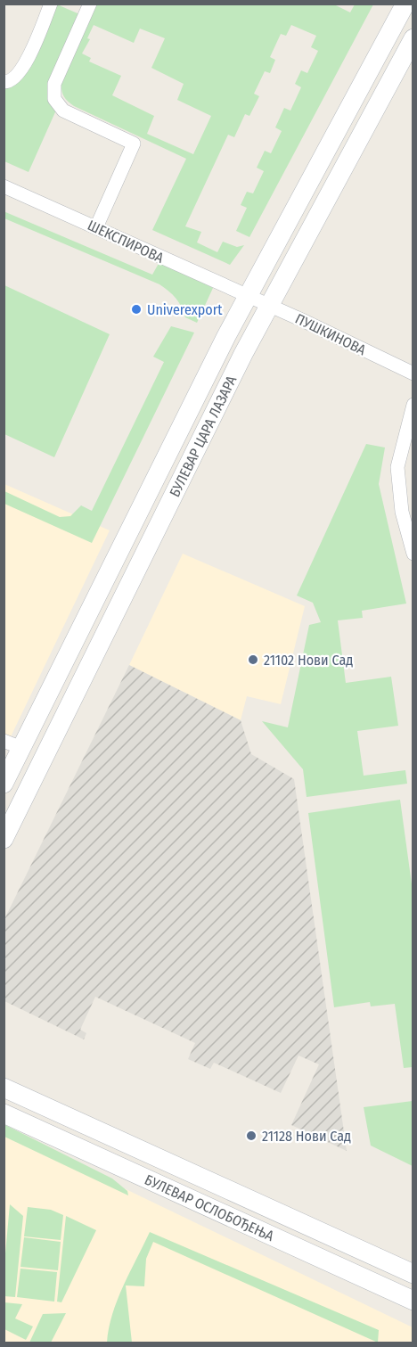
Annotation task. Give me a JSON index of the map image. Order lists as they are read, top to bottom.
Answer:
{
  "streets": {
    "main road": ["БУЛЕВАР ЦАРА ЛАЗАРА", "БУЛЕВАР ОСЛОБОЂЕЊА"],
    "street": ["ШЕКСПИРОВА", "ПУШКИНОВА"]
  },
  "crossings": [
    ["ШЕКСПИРОВА", "ПУШКИНОВА"],
    ["ШЕКСПИРОВА", "БУЛЕВАР ЦАРА ЛАЗАРА"],
    ["ПУШКИНОВА", "БУЛЕВАР ЦАРА ЛАЗАРА"]
  ],
  "places": ["Univerexport", "21102 Нови Сад", "21128 Нови Сад"]
}
